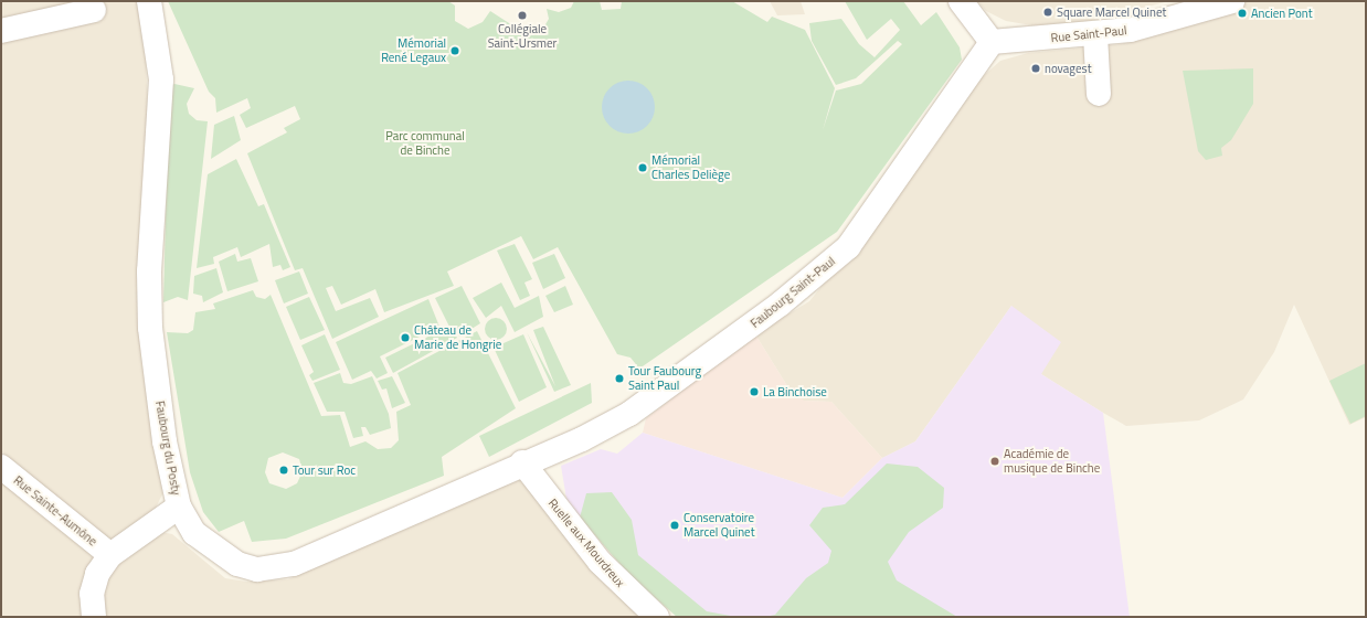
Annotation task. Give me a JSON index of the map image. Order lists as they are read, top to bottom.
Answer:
{
  "streets": {
    "street": [
      "Rue Saint-Paul",
      "Faubourg Saint-Paul",
      "Faubourg du Posty",
      "Rue Sainte-Aumône",
      "Ruelle aux Mourdreux"
    ]
  },
  "crossings": [
    ["Rue Saint-Paul", "Faubourg Saint-Paul"],
    ["Faubourg Saint-Paul", "Faubourg du Posty"],
    ["Faubourg Saint-Paul", "Ruelle aux Mourdreux"],
    ["Faubourg du Posty", "Ruelle aux Mourdreux"]
  ],
  "parks": ["Parc communal de Binche"],
  "places": [
    "Square Marcel Quinet",
    "Ancien Pont",
    "Collégiale Saint-Ursmer",
    "Mémorial René Legaux",
    "novagest",
    "Mémorial Charles Deliège",
    "Château de Marie de Hongrie",
    "Tour Faubourg Saint Paul",
    "La Binchoise",
    "Académie de musique de Binche",
    "Tour sur Roc",
    "Conservatoire Marcel Quinet"
  ]
}
